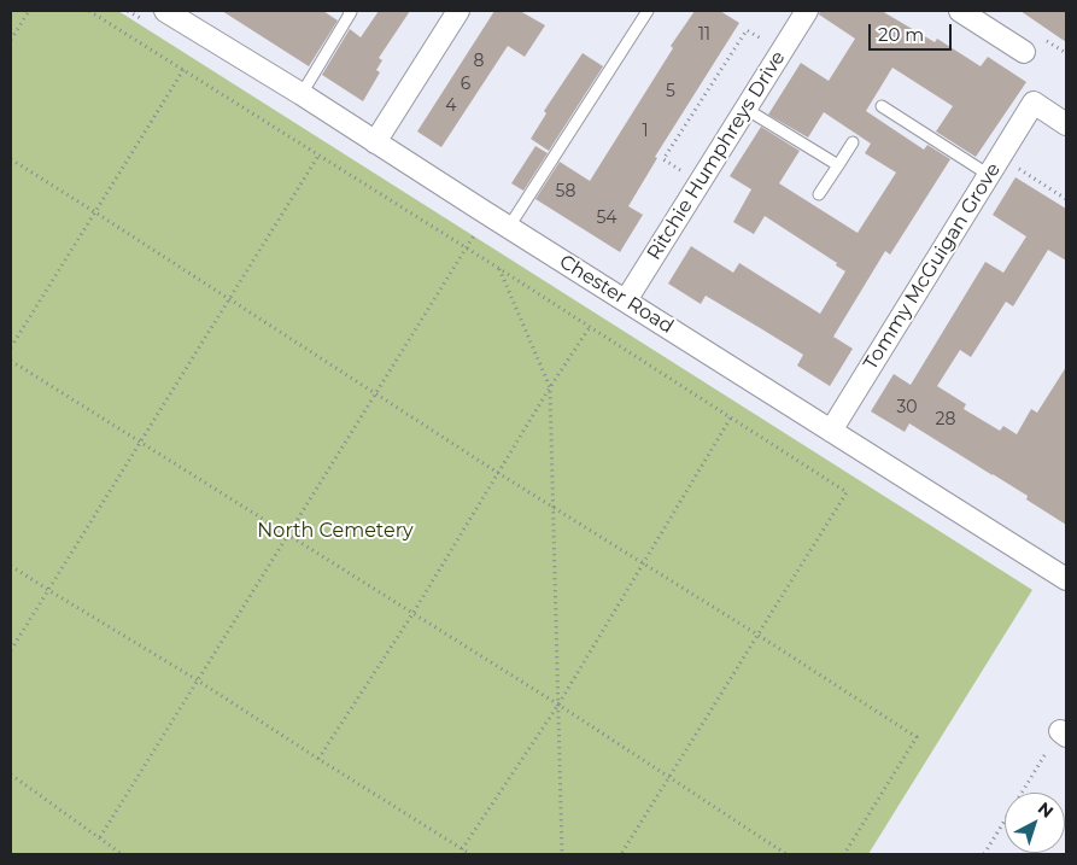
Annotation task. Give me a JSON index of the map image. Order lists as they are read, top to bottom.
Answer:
{
  "streets": {
    "street": ["Ritchie Humphreys Drive", "Tommy McGuigan Grove", "Chester Road"]
  },
  "crossings": [
    ["Ritchie Humphreys Drive", "Chester Road"],
    ["Tommy McGuigan Grove", "Chester Road"]
  ],
  "parks": ["North Cemetery"],
  "house_numbers": [
    "11",
    "8",
    "6",
    "5",
    "4",
    "1",
    "58",
    "54",
    "30",
    "28"
  ],
  "scale_bar": "20 m",
  "north": "top right"
}
